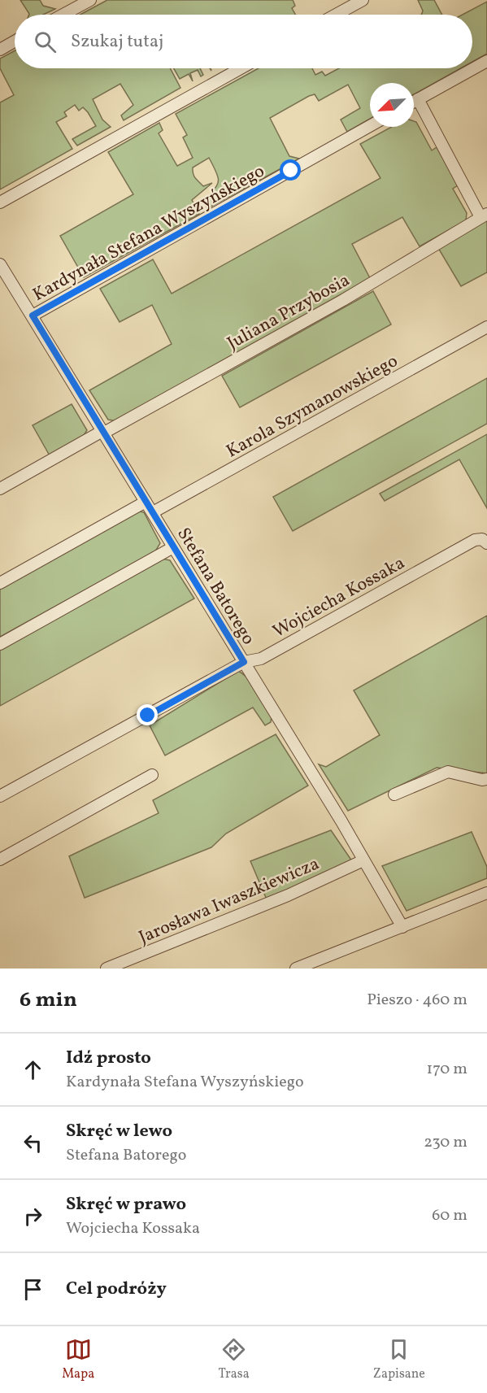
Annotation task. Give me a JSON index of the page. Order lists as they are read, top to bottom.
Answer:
{
  "streets": {
    "street": [
      "Kardynała Stefana Wyszyńskiego",
      "Juliana Przybosia",
      "Karola Szymanowskiego",
      "Stefana Batorego",
      "Wojciecha Kossaka",
      "Jarosława Iwaszkiewicza"
    ]
  },
  "crossings": [
    ["Kardynała Stefana Wyszyńskiego", "Stefana Batorego"],
    ["Juliana Przybosia", "Stefana Batorego"],
    ["Karola Szymanowskiego", "Stefana Batorego"],
    ["Stefana Batorego", "Wojciecha Kossaka"],
    ["Stefana Batorego", "Jarosława Iwaszkiewicza"]
  ],
  "north": "bottom left",
  "page": {
    "search": "Szukaj tutaj",
    "heading": ["6 min", "Pieszo · 460 m"],
    "list": [
      ["Idź prosto", "Kardynała Stefana Wyszyńskiego", "170 m"],
      ["Skręć w lewo", "Stefana Batorego", "230 m"],
      ["Skręć w prawo", "Wojciecha Kossaka", "60 m"],
      "Cel podróży"
    ],
    "nav": ["Mapa", "Trasa", "Zapisane"]
  }
}
